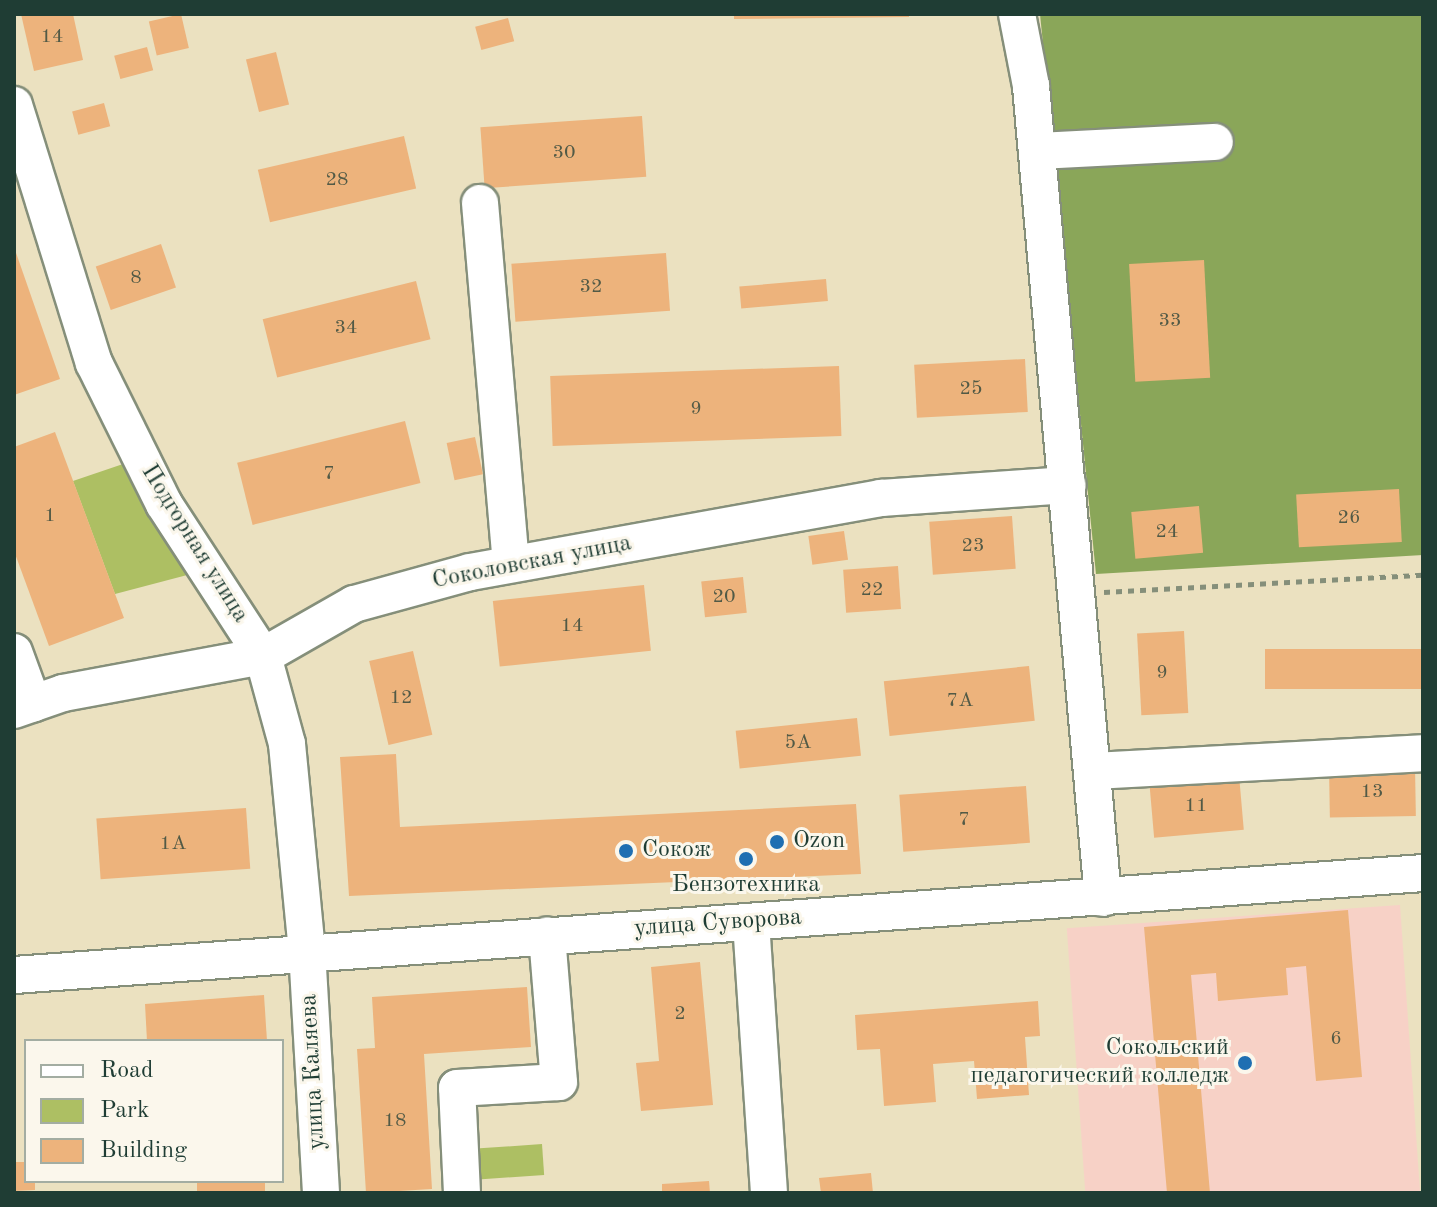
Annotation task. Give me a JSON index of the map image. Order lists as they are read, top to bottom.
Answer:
{
  "streets": {
    "street": [
      "Подгорная улица",
      "Соколовская улица",
      "улица Суворова",
      "улица Каляева"
    ]
  },
  "crossings": [
    ["Подгорная улица", "Соколовская улица"],
    ["Подгорная улица", "улица Суворова"],
    ["Подгорная улица", "улица Каляева"],
    ["улица Суворова", "улица Каляева"]
  ],
  "places": [
    "Ozon",
    "Сокож",
    "Бензотехника",
    "Сокольский педагогический колледж"
  ],
  "house_numbers": [
    "14",
    "30",
    "28",
    "8",
    "32",
    "33",
    "34",
    "25",
    "9",
    "7",
    "1",
    "26",
    "24",
    "23",
    "22",
    "20",
    "14",
    "9",
    "12",
    "7А",
    "5А",
    "13",
    "11",
    "7",
    "1А",
    "2",
    "6",
    "18"
  ],
  "legend": ["Road", "Park", "Building"]
}
